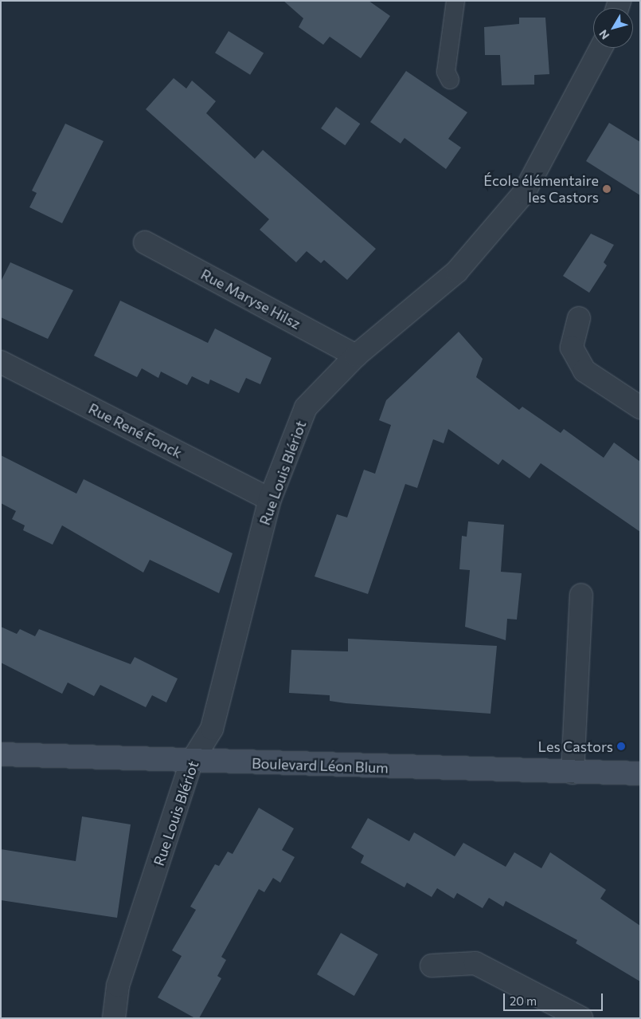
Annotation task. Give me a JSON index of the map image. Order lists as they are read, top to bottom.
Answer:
{
  "streets": {
    "street": [
      "Rue Maryse Hilsz",
      "Rue René Fonck",
      "Rue Louis Blériot",
      "Boulevard Léon Blum"
    ]
  },
  "crossings": [
    ["Rue Maryse Hilsz", "Rue Louis Blériot"],
    ["Rue René Fonck", "Rue Louis Blériot"],
    ["Rue Louis Blériot", "Boulevard Léon Blum"]
  ],
  "places": ["École élémentaire les Castors", "Les Castors"],
  "scale_bar": "20 m",
  "north": "bottom left"
}
